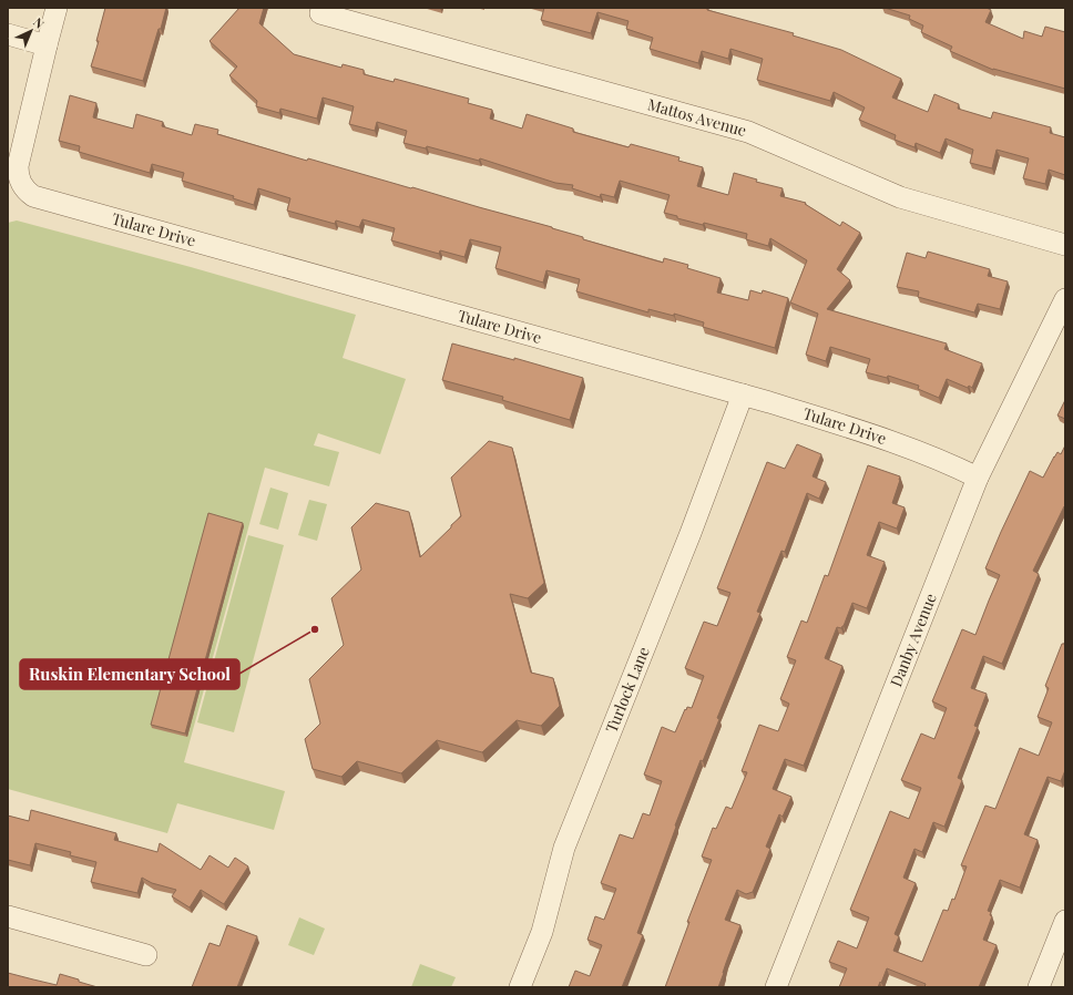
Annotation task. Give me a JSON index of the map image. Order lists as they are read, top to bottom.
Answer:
{
  "streets": {
    "street": [
      "Mattos Avenue",
      "Tulare Drive",
      "Danby Avenue",
      "Turlock Lane"
    ]
  },
  "crossings": [
    ["Tulare Drive", "Danby Avenue"],
    ["Tulare Drive", "Turlock Lane"]
  ],
  "places": ["Ruskin Elementary School"],
  "north": "top right"
}
